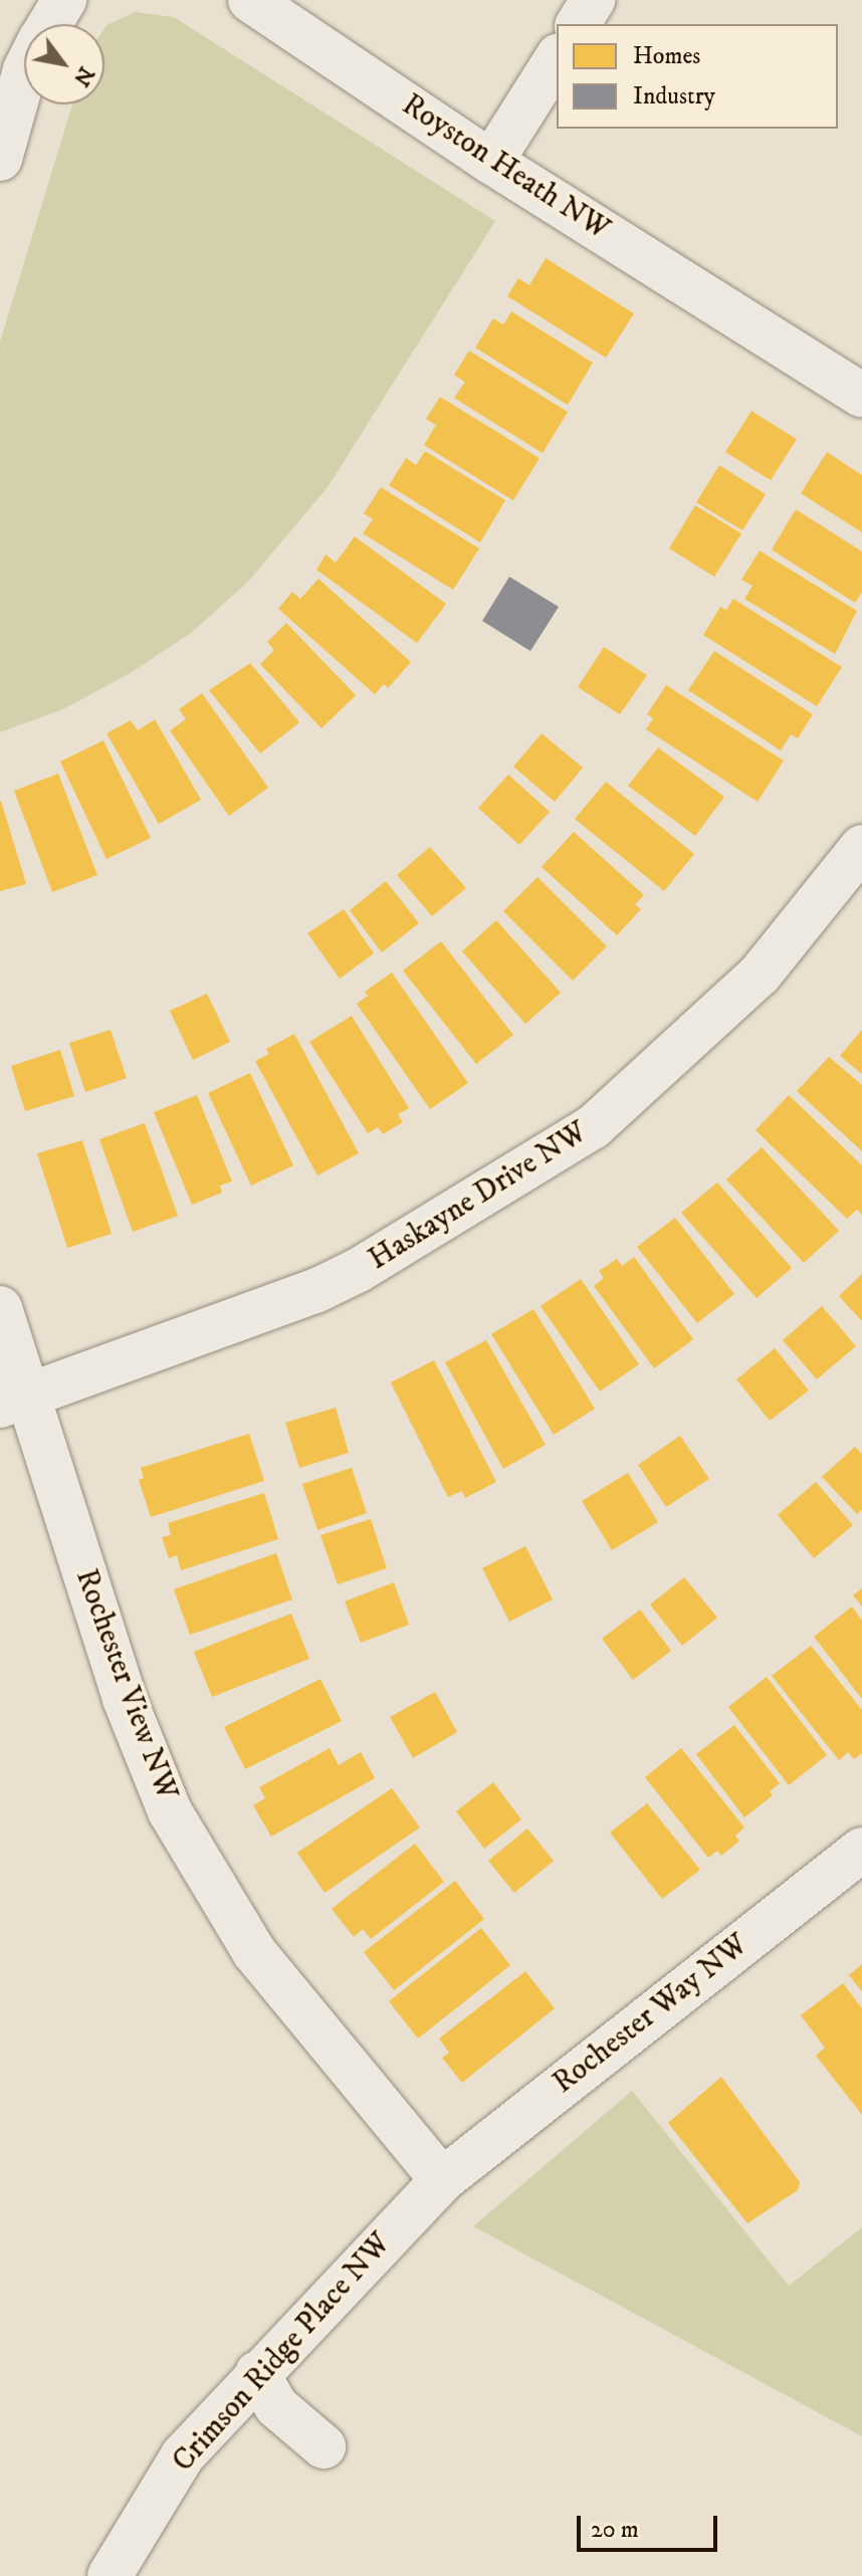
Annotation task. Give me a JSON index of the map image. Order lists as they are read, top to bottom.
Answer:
{
  "streets": {
    "street": [
      "Royston Heath NW",
      "Haskayne Drive NW",
      "Rochester View NW",
      "Rochester Way NW",
      "Crimson Ridge Place NW"
    ]
  },
  "crossings": [
    ["Haskayne Drive NW", "Rochester View NW"],
    ["Rochester View NW", "Rochester Way NW"],
    ["Rochester View NW", "Crimson Ridge Place NW"],
    ["Rochester Way NW", "Crimson Ridge Place NW"]
  ],
  "legend": ["Homes", "Industry"],
  "scale_bar": "20 m",
  "north": "bottom right"
}
